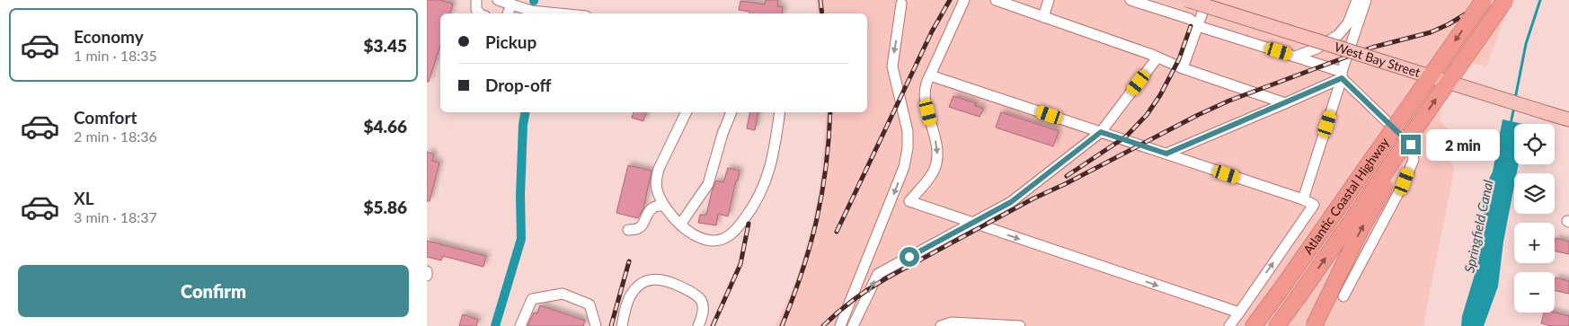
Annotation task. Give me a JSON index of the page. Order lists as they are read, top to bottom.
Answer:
{
  "streets": {
    "highway": ["Atlantic Coastal Highway"],
    "main road": ["West Bay Street"]
  },
  "water": ["Springfield Canal"],
  "page": {
    "list": [
      {
        "name": "Economy",
        "note": "1 min · 18:35",
        "value": "$3.45"
      },
      {
        "name": "Comfort",
        "note": "2 min · 18:36",
        "value": "$4.66"
      },
      {
        "name": "XL",
        "note": "3 min · 18:37",
        "value": "$5.86"
      }
    ],
    "banner": ["Pickup", "Drop-off"],
    "map_buttons": ["+", "−"],
    "bubble": "2 min",
    "buttons": "Confirm"
  }
}
